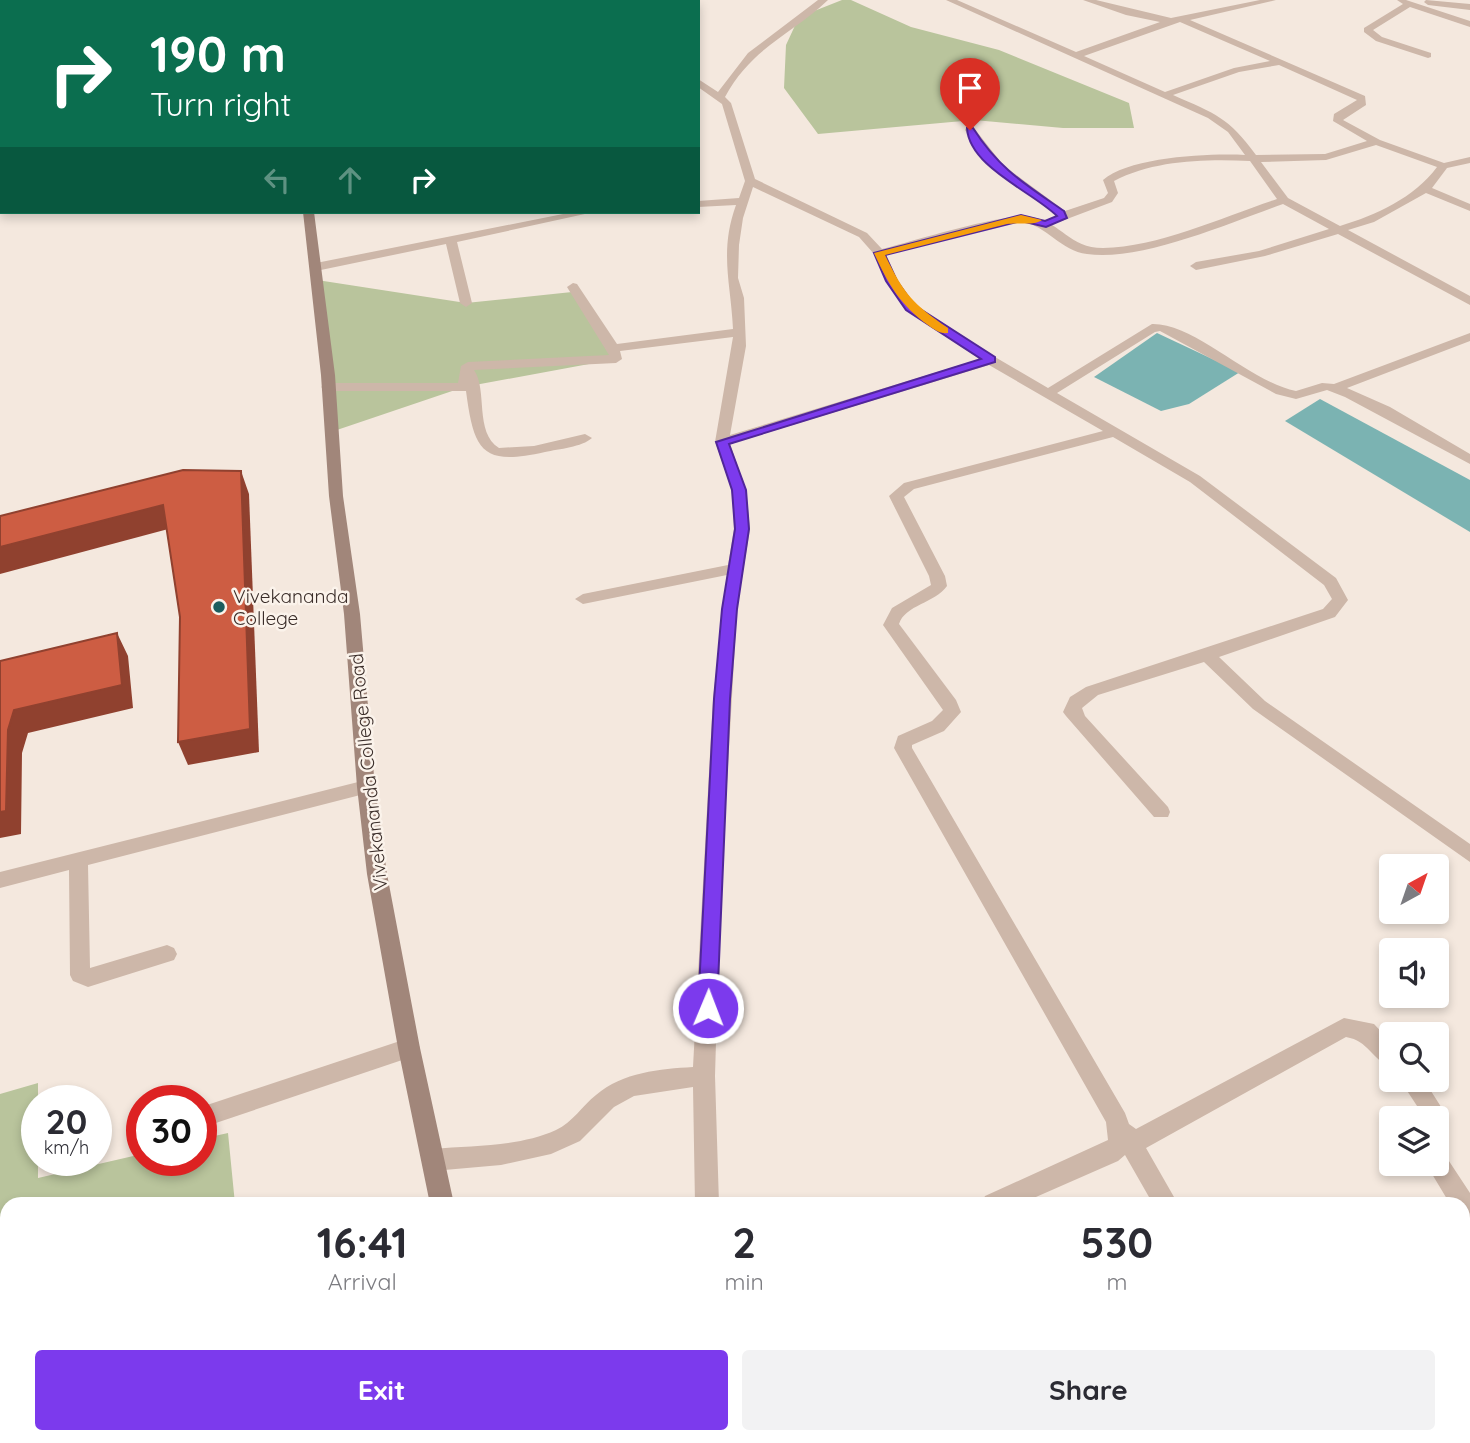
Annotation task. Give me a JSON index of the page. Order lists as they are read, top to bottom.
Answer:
{
  "streets": {
    "street": ["Vivekananda College Road"]
  },
  "places": ["Vivekananda College"],
  "north": "top right",
  "page": {
    "turn": ["190 m", "Turn right"],
    "speed": "20 km/h",
    "limit": "30",
    "eta": [
      "16:41",
      "Arrival",
      "2",
      "min",
      "530",
      "m"
    ],
    "buttons": ["Exit", "Share"]
  }
}
